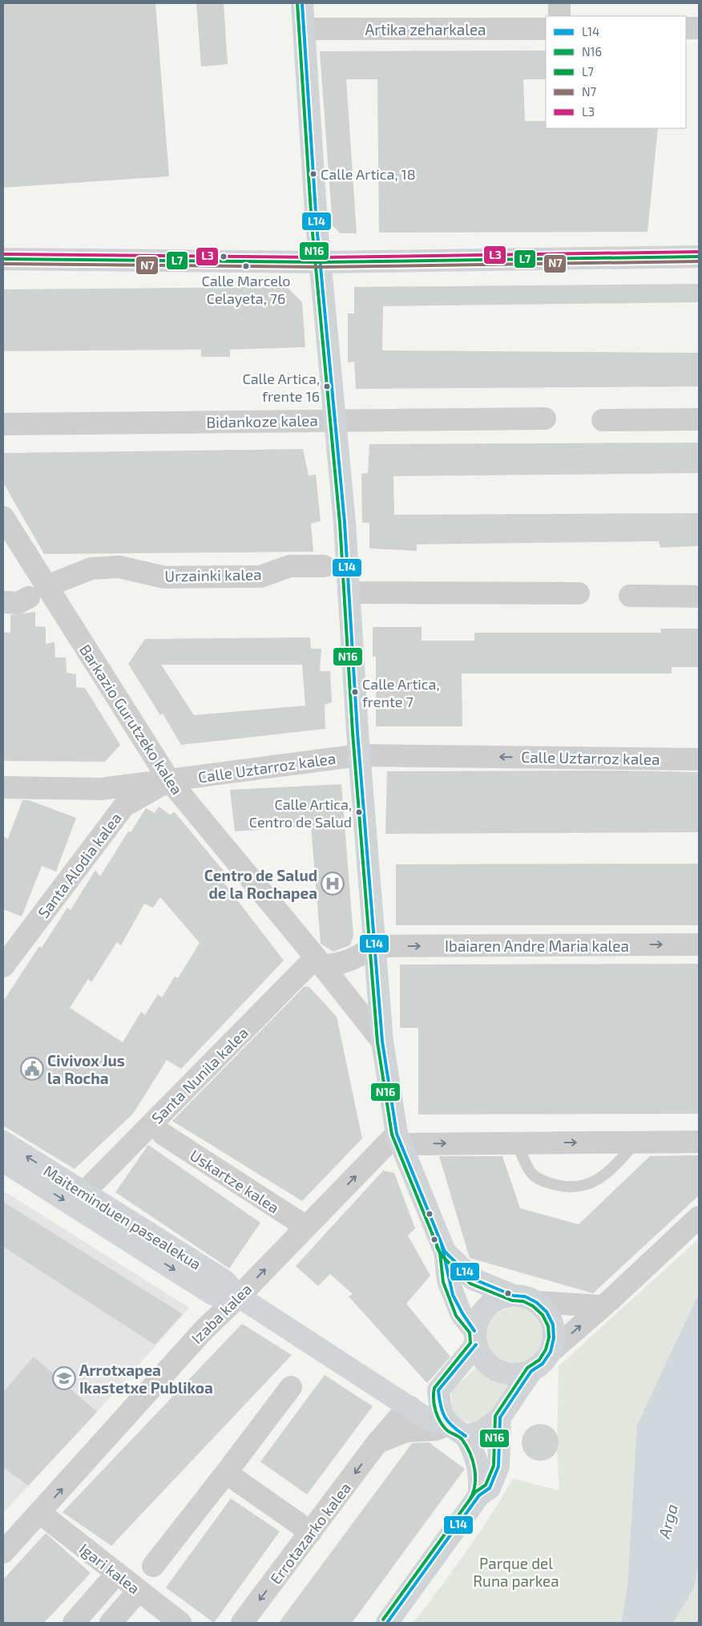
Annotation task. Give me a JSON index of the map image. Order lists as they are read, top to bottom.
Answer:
{
  "streets": {
    "street": [
      "Artika zeharkalea",
      "Bidankoze kalea",
      "Urzainki kalea",
      "Barkazio Gurutzeko kalea",
      "Calle Uztarroz kalea",
      "Santa Alodia kalea",
      "Ibaiaren Andre Maria kalea",
      "Santa Nunila kalea",
      "Uskartze kalea",
      "Maiteminduen pasealekua",
      "Izaba kalea",
      "Errotazarko kalea",
      "Igari kalea"
    ]
  },
  "crossings": [
    ["Barkazio Gurutzeko kalea", "Calle Uztarroz kalea"],
    ["Barkazio Gurutzeko kalea", "Santa Alodia kalea"],
    ["Barkazio Gurutzeko kalea", "Santa Nunila kalea"],
    ["Calle Uztarroz kalea", "Santa Alodia kalea"],
    ["Santa Nunila kalea", "Maiteminduen pasealekua"],
    ["Uskartze kalea", "Izaba kalea"],
    ["Maiteminduen pasealekua", "Izaba kalea"],
    ["Maiteminduen pasealekua", "Errotazarko kalea"],
    ["Izaba kalea", "Igari kalea"]
  ],
  "water": ["Arga"],
  "parks": ["Parque del Runa parkea"],
  "places": {
    "other": [
      "Calle Artica, 18",
      "Calle Marcelo Celayeta, 76",
      "Calle Artica, frente 16",
      "Calle Artica, frente 7",
      "Calle Artica, Centro de Salud"
    ],
    "hospital": ["Centro de Salud de la Rochapea"],
    "public building": ["Civivox Jus la Rocha"],
    "school or university": ["Arrotxapea Ikastetxe Publikoa"]
  },
  "lines": [
    "transit line L14",
    "transit line N16",
    "transit line L3",
    "transit line L7",
    "transit line N7"
  ],
  "legend": [
    "L14",
    "N16",
    "L7",
    "N7",
    "L3"
  ]
}
